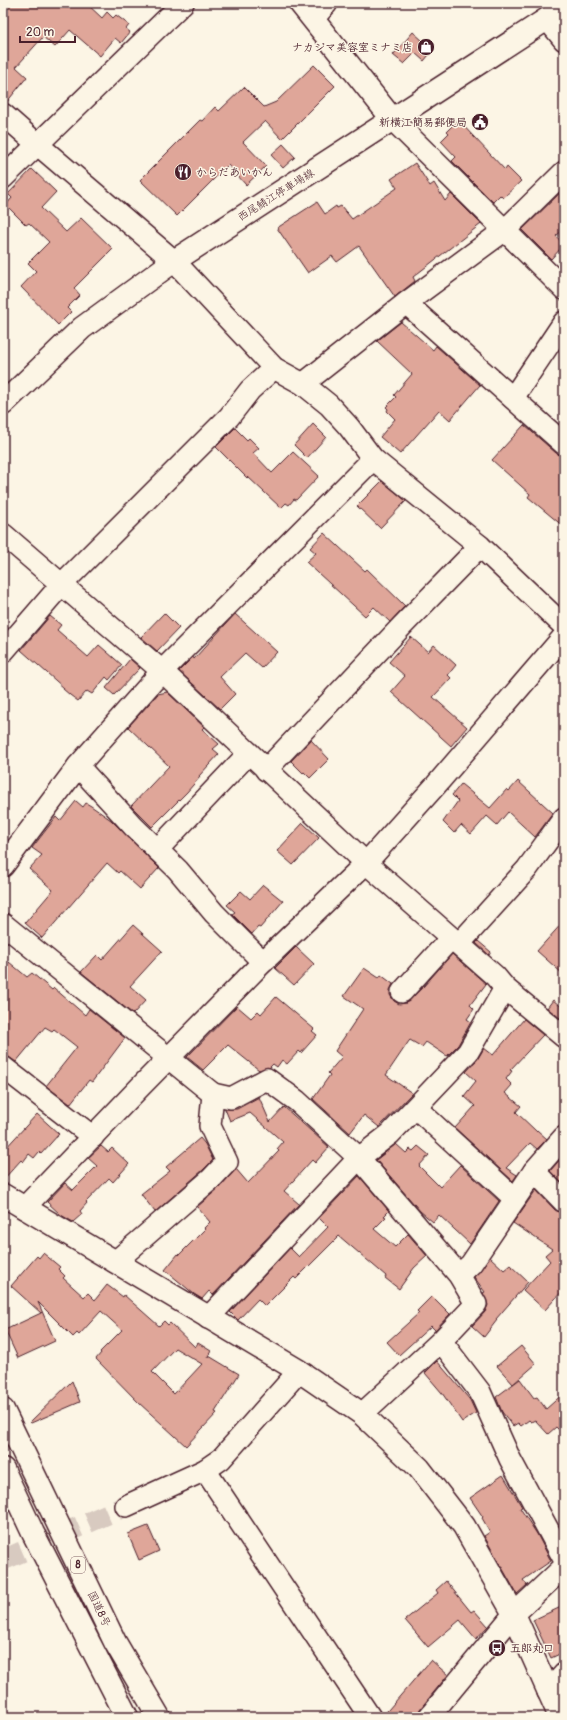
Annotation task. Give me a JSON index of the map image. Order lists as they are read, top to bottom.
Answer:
{
  "streets": {
    "main road": ["西尾鯖江停車場線", "8", "国道8号"]
  },
  "places": {
    "shop": ["ナカジマ美容室ミナミ店"],
    "public building": ["新横江簡易郵便局"],
    "restaurant": ["からだあいかん"],
    "bus stop": ["五郎丸口"]
  },
  "scale_bar": "20 m"
}
